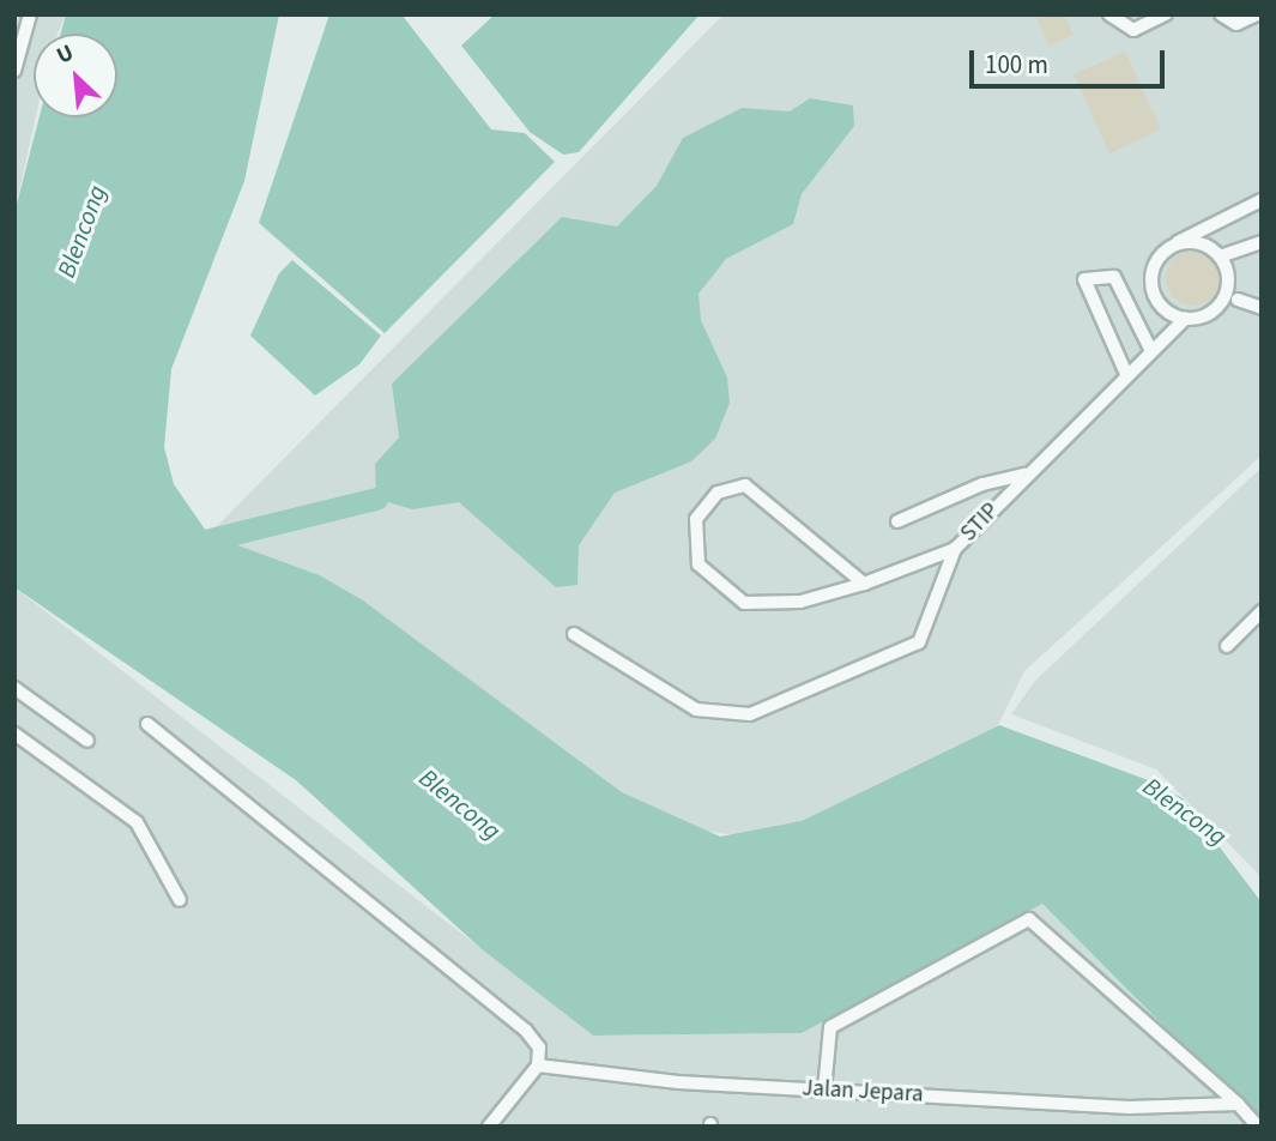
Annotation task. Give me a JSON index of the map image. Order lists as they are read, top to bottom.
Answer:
{
  "streets": {
    "lane": ["STIP", "Jalan Jepara"]
  },
  "water": ["Blencong"],
  "scale_bar": "100 m",
  "north": "top left"
}
